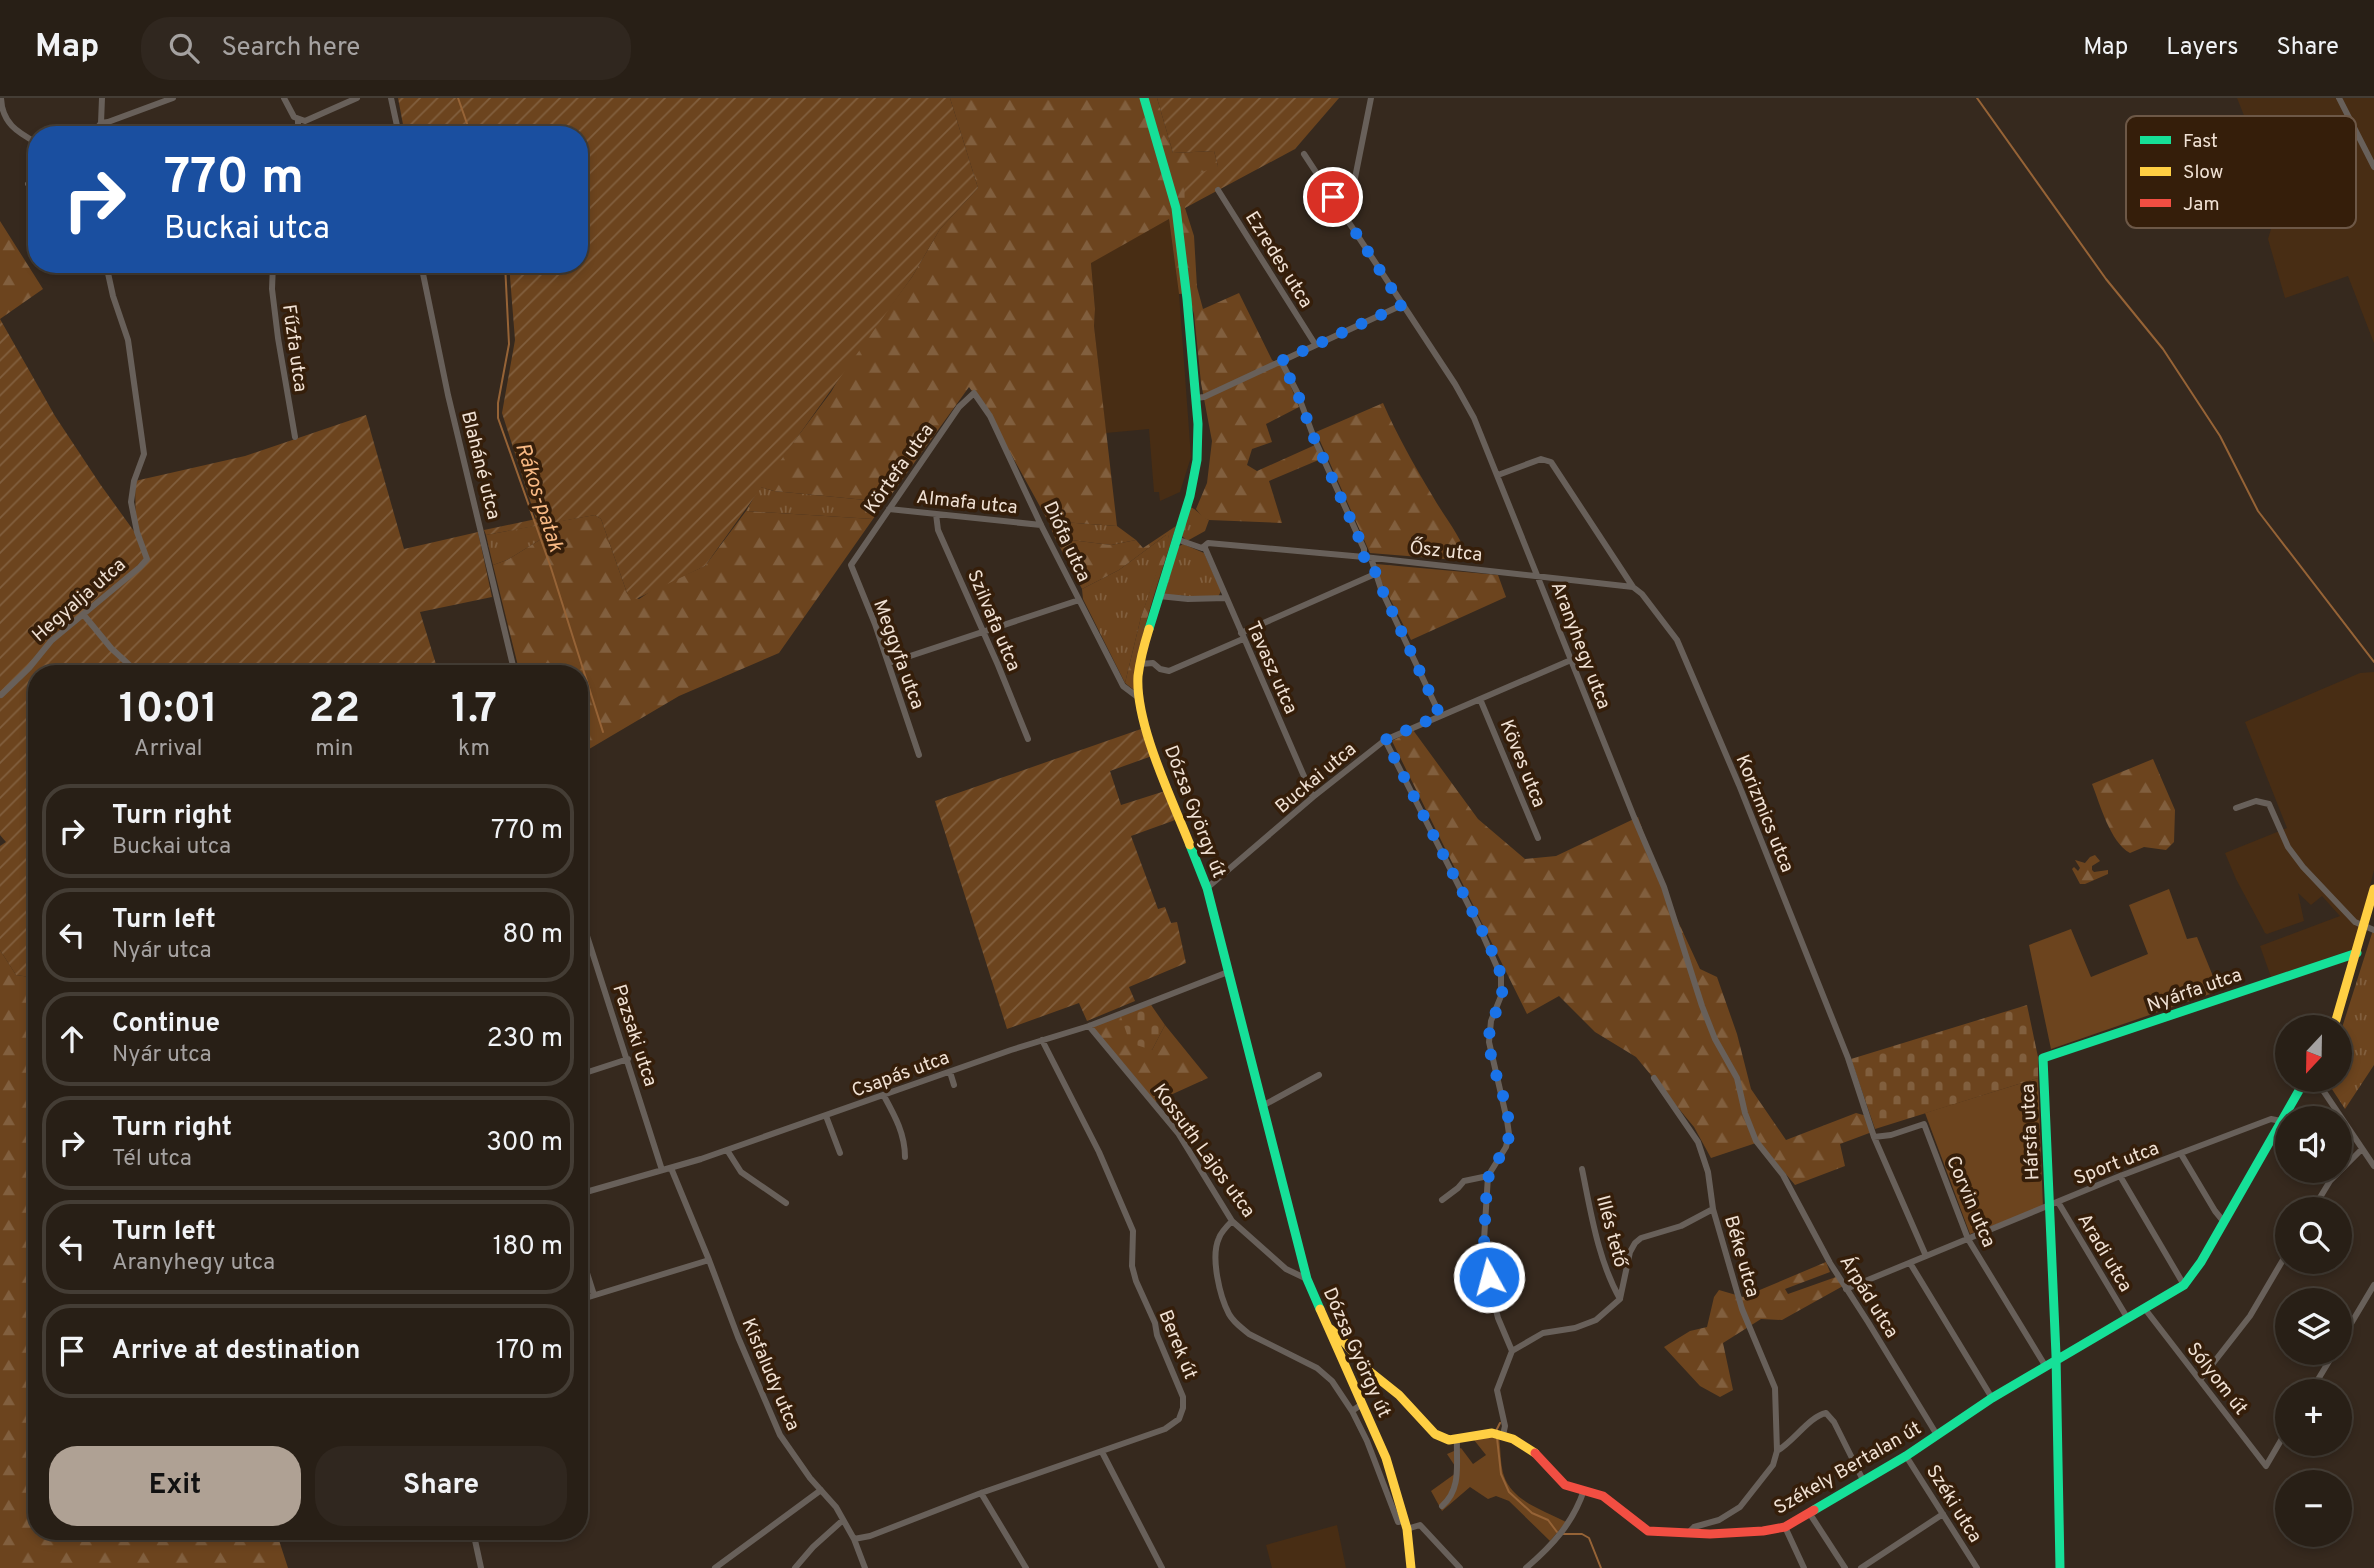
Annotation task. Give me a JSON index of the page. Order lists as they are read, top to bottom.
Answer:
{
  "streets": {
    "street": [
      "Ezredes utca",
      "Fűzfa utca",
      "Blaháné utca",
      "Körtefa utca",
      "Almafa utca",
      "Diófa utca",
      "Ősz utca",
      "Hegyalja utca",
      "Szilvafa utca",
      "Aranyhegy utca",
      "Meggyfa utca",
      "Tavasz utca",
      "Köves utca",
      "Buckai utca",
      "Dózsa György út",
      "Korizmics utca",
      "Nyárfa utca",
      "Pazsaki utca",
      "Csapás utca",
      "Hársfa utca",
      "Kossuth Lajos utca",
      "Sport utca",
      "Corvin utca",
      "Illés tető",
      "Aradi utca",
      "Béke utca",
      "Árpád utca",
      "Berek út",
      "Kisfaludy utca",
      "Sólyom út",
      "Székely Bertalan út",
      "Széki utca"
    ]
  },
  "crossings": [
    ["Körtefa utca", "Almafa utca"],
    ["Körtefa utca", "Diófa utca"],
    ["Körtefa utca", "Meggyfa utca"],
    ["Almafa utca", "Diófa utca"],
    ["Almafa utca", "Szilvafa utca"],
    ["Diófa utca", "Dózsa György út"],
    ["Ősz utca", "Aranyhegy utca"],
    ["Ősz utca", "Tavasz utca"],
    ["Ősz utca", "Dózsa György út"],
    ["Ősz utca", "Korizmics utca"],
    ["Aranyhegy utca", "Buckai utca"],
    ["Aranyhegy utca", "Korizmics utca"],
    ["Aranyhegy utca", "Árpád utca"],
    ["Tavasz utca", "Buckai utca"],
    ["Köves utca", "Buckai utca"],
    ["Buckai utca", "Dózsa György út"],
    ["Dózsa György út", "Csapás utca"],
    ["Dózsa György út", "Kossuth Lajos utca"],
    ["Korizmics utca", "Sport utca"],
    ["Korizmics utca", "Corvin utca"],
    ["Nyárfa utca", "Hársfa utca"],
    ["Pazsaki utca", "Csapás utca"],
    ["Csapás utca", "Kossuth Lajos utca"],
    ["Csapás utca", "Berek út"],
    ["Csapás utca", "Kisfaludy utca"],
    ["Hársfa utca", "Sport utca"],
    ["Hársfa utca", "Aradi utca"],
    ["Hársfa utca", "Székely Bertalan út"],
    ["Sport utca", "Corvin utca"],
    ["Sport utca", "Aradi utca"],
    ["Sport utca", "Árpád utca"],
    ["Corvin utca", "Székely Bertalan út"],
    ["Aradi utca", "Székely Bertalan út"],
    ["Árpád utca", "Székely Bertalan út"],
    ["Berek út", "Kisfaludy utca"],
    ["Sólyom út", "Székely Bertalan út"],
    ["Székely Bertalan út", "Széki utca"]
  ],
  "water": ["Rákos-patak"],
  "legend": ["Fast", "Slow", "Jam"],
  "north": "bottom",
  "page": {
    "header": "Map",
    "search": "Search here",
    "nav": ["Map", "Layers", "Share"],
    "turn": ["770 m", "Buckai utca"],
    "eta": [
      "10:01",
      "Arrival",
      "22",
      "min",
      "1.7",
      "km"
    ],
    "list": [
      {
        "name": "Turn right",
        "note": "Buckai utca",
        "value": "770 m"
      },
      {
        "name": "Turn left",
        "note": "Nyár utca",
        "value": "80 m"
      },
      {
        "name": "Continue",
        "note": "Nyár utca",
        "value": "230 m"
      },
      {
        "name": "Turn right",
        "note": "Tél utca",
        "value": "300 m"
      },
      {
        "name": "Turn left",
        "note": "Aranyhegy utca",
        "value": "180 m"
      },
      {
        "name": "Arrive at destination",
        "value": "170 m"
      }
    ],
    "map_buttons": ["+", "−"],
    "buttons": ["Exit", "Share"]
  }
}
